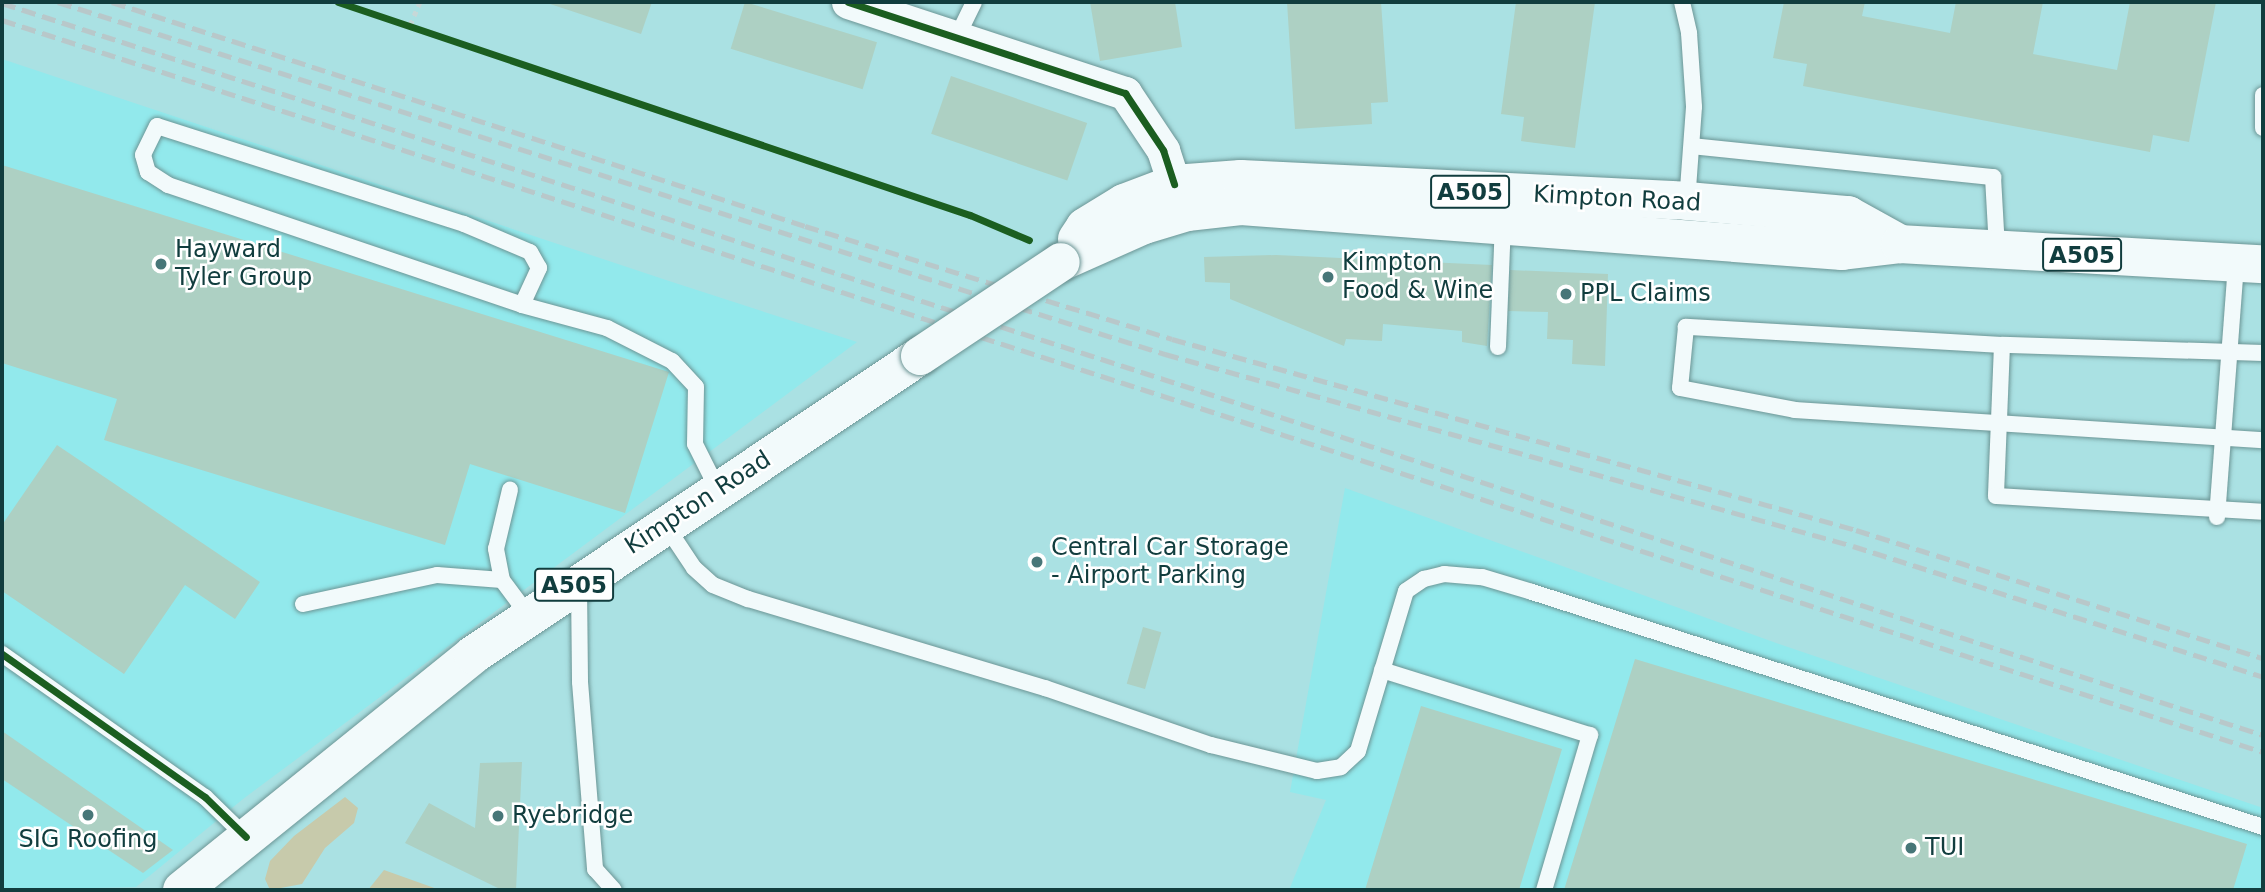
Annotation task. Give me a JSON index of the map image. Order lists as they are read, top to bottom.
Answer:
{
  "streets": {
    "highway": ["A505", "Kimpton Road"]
  },
  "places": [
    "Hayward Tyler Group",
    "Kimpton Food & Wine",
    "PPL Claims",
    "Central Car Storage - Airport Parking",
    "SIG Roofing",
    "Ryebridge",
    "TUI"
  ]
}
